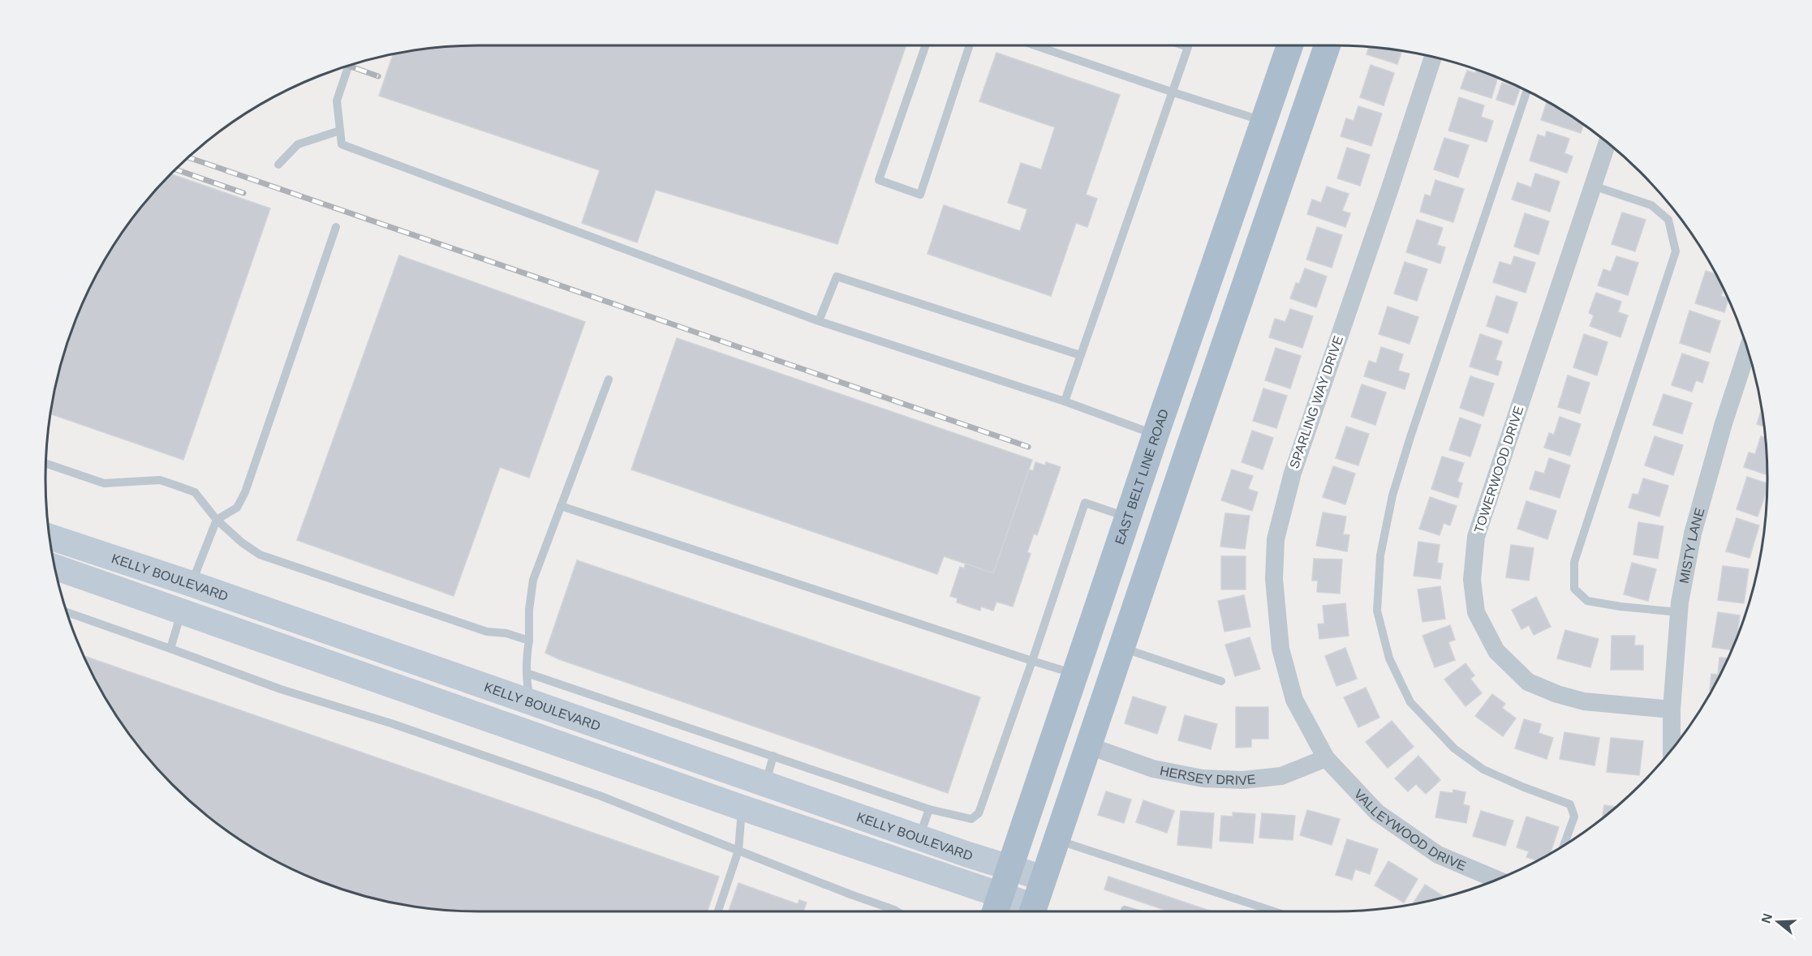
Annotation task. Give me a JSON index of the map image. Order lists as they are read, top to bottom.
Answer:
{
  "streets": {
    "main road": ["EAST BELT LINE ROAD"],
    "street": [
      "SPARLING WAY DRIVE",
      "TOWERWOOD DRIVE",
      "MISTY LANE",
      "KELLY BOULEVARD",
      "HERSEY DRIVE",
      "VALLEYWOOD DRIVE"
    ]
  },
  "crossings": [
    ["SPARLING WAY DRIVE", "HERSEY DRIVE"],
    ["SPARLING WAY DRIVE", "VALLEYWOOD DRIVE"],
    ["TOWERWOOD DRIVE", "MISTY LANE"],
    ["EAST BELT LINE ROAD", "KELLY BOULEVARD"],
    ["HERSEY DRIVE", "VALLEYWOOD DRIVE"]
  ],
  "north": "left"
}
